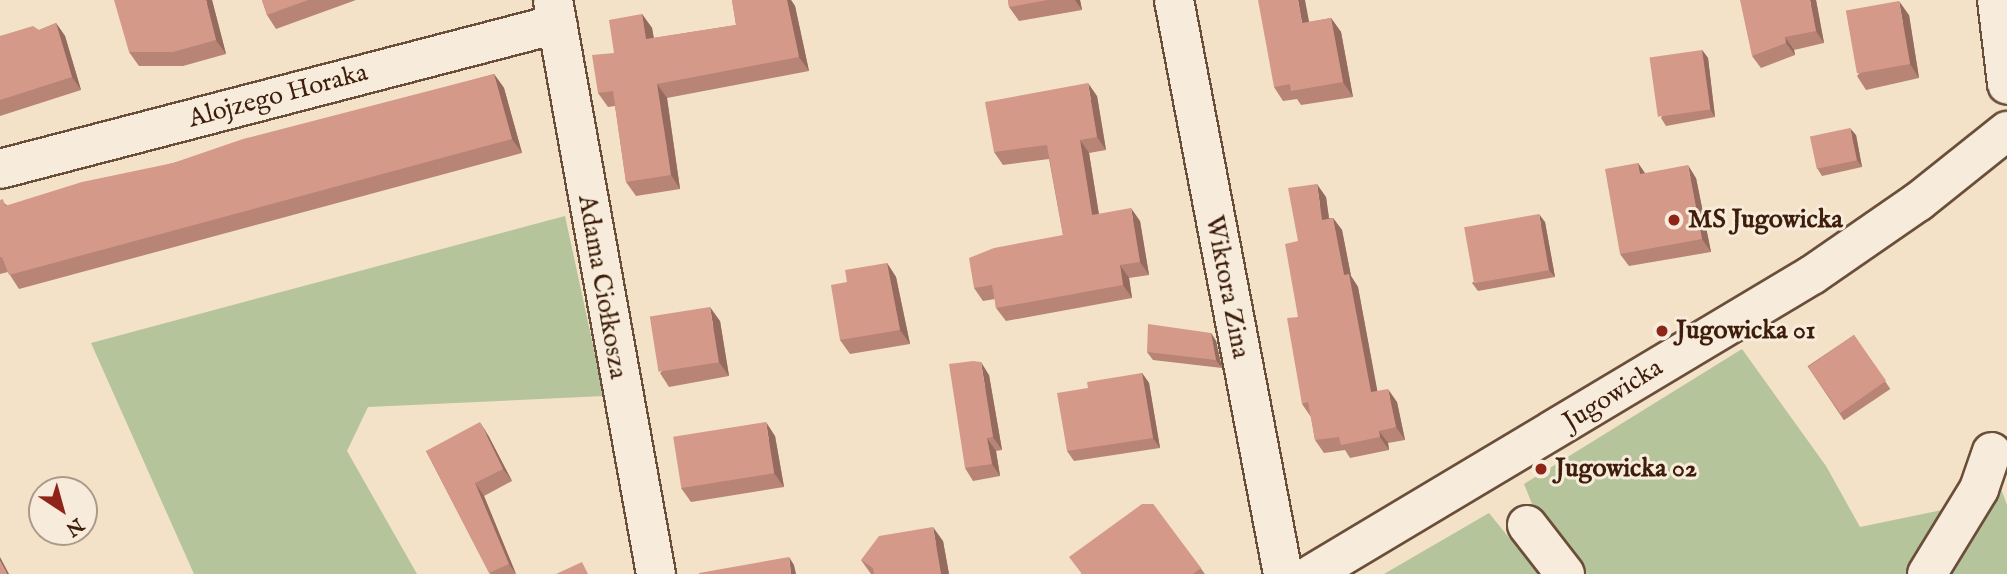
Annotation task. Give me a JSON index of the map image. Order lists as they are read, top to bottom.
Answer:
{
  "streets": {
    "street": [
      "Alojzego Horaka",
      "Adama Ciołkosza",
      "Wiktora Zina",
      "Jugowicka"
    ]
  },
  "crossings": [
    ["Alojzego Horaka", "Adama Ciołkosza"]
  ],
  "places": ["MS Jugowicka", "Jugowicka 01", "Jugowicka 02"],
  "north": "bottom right"
}
